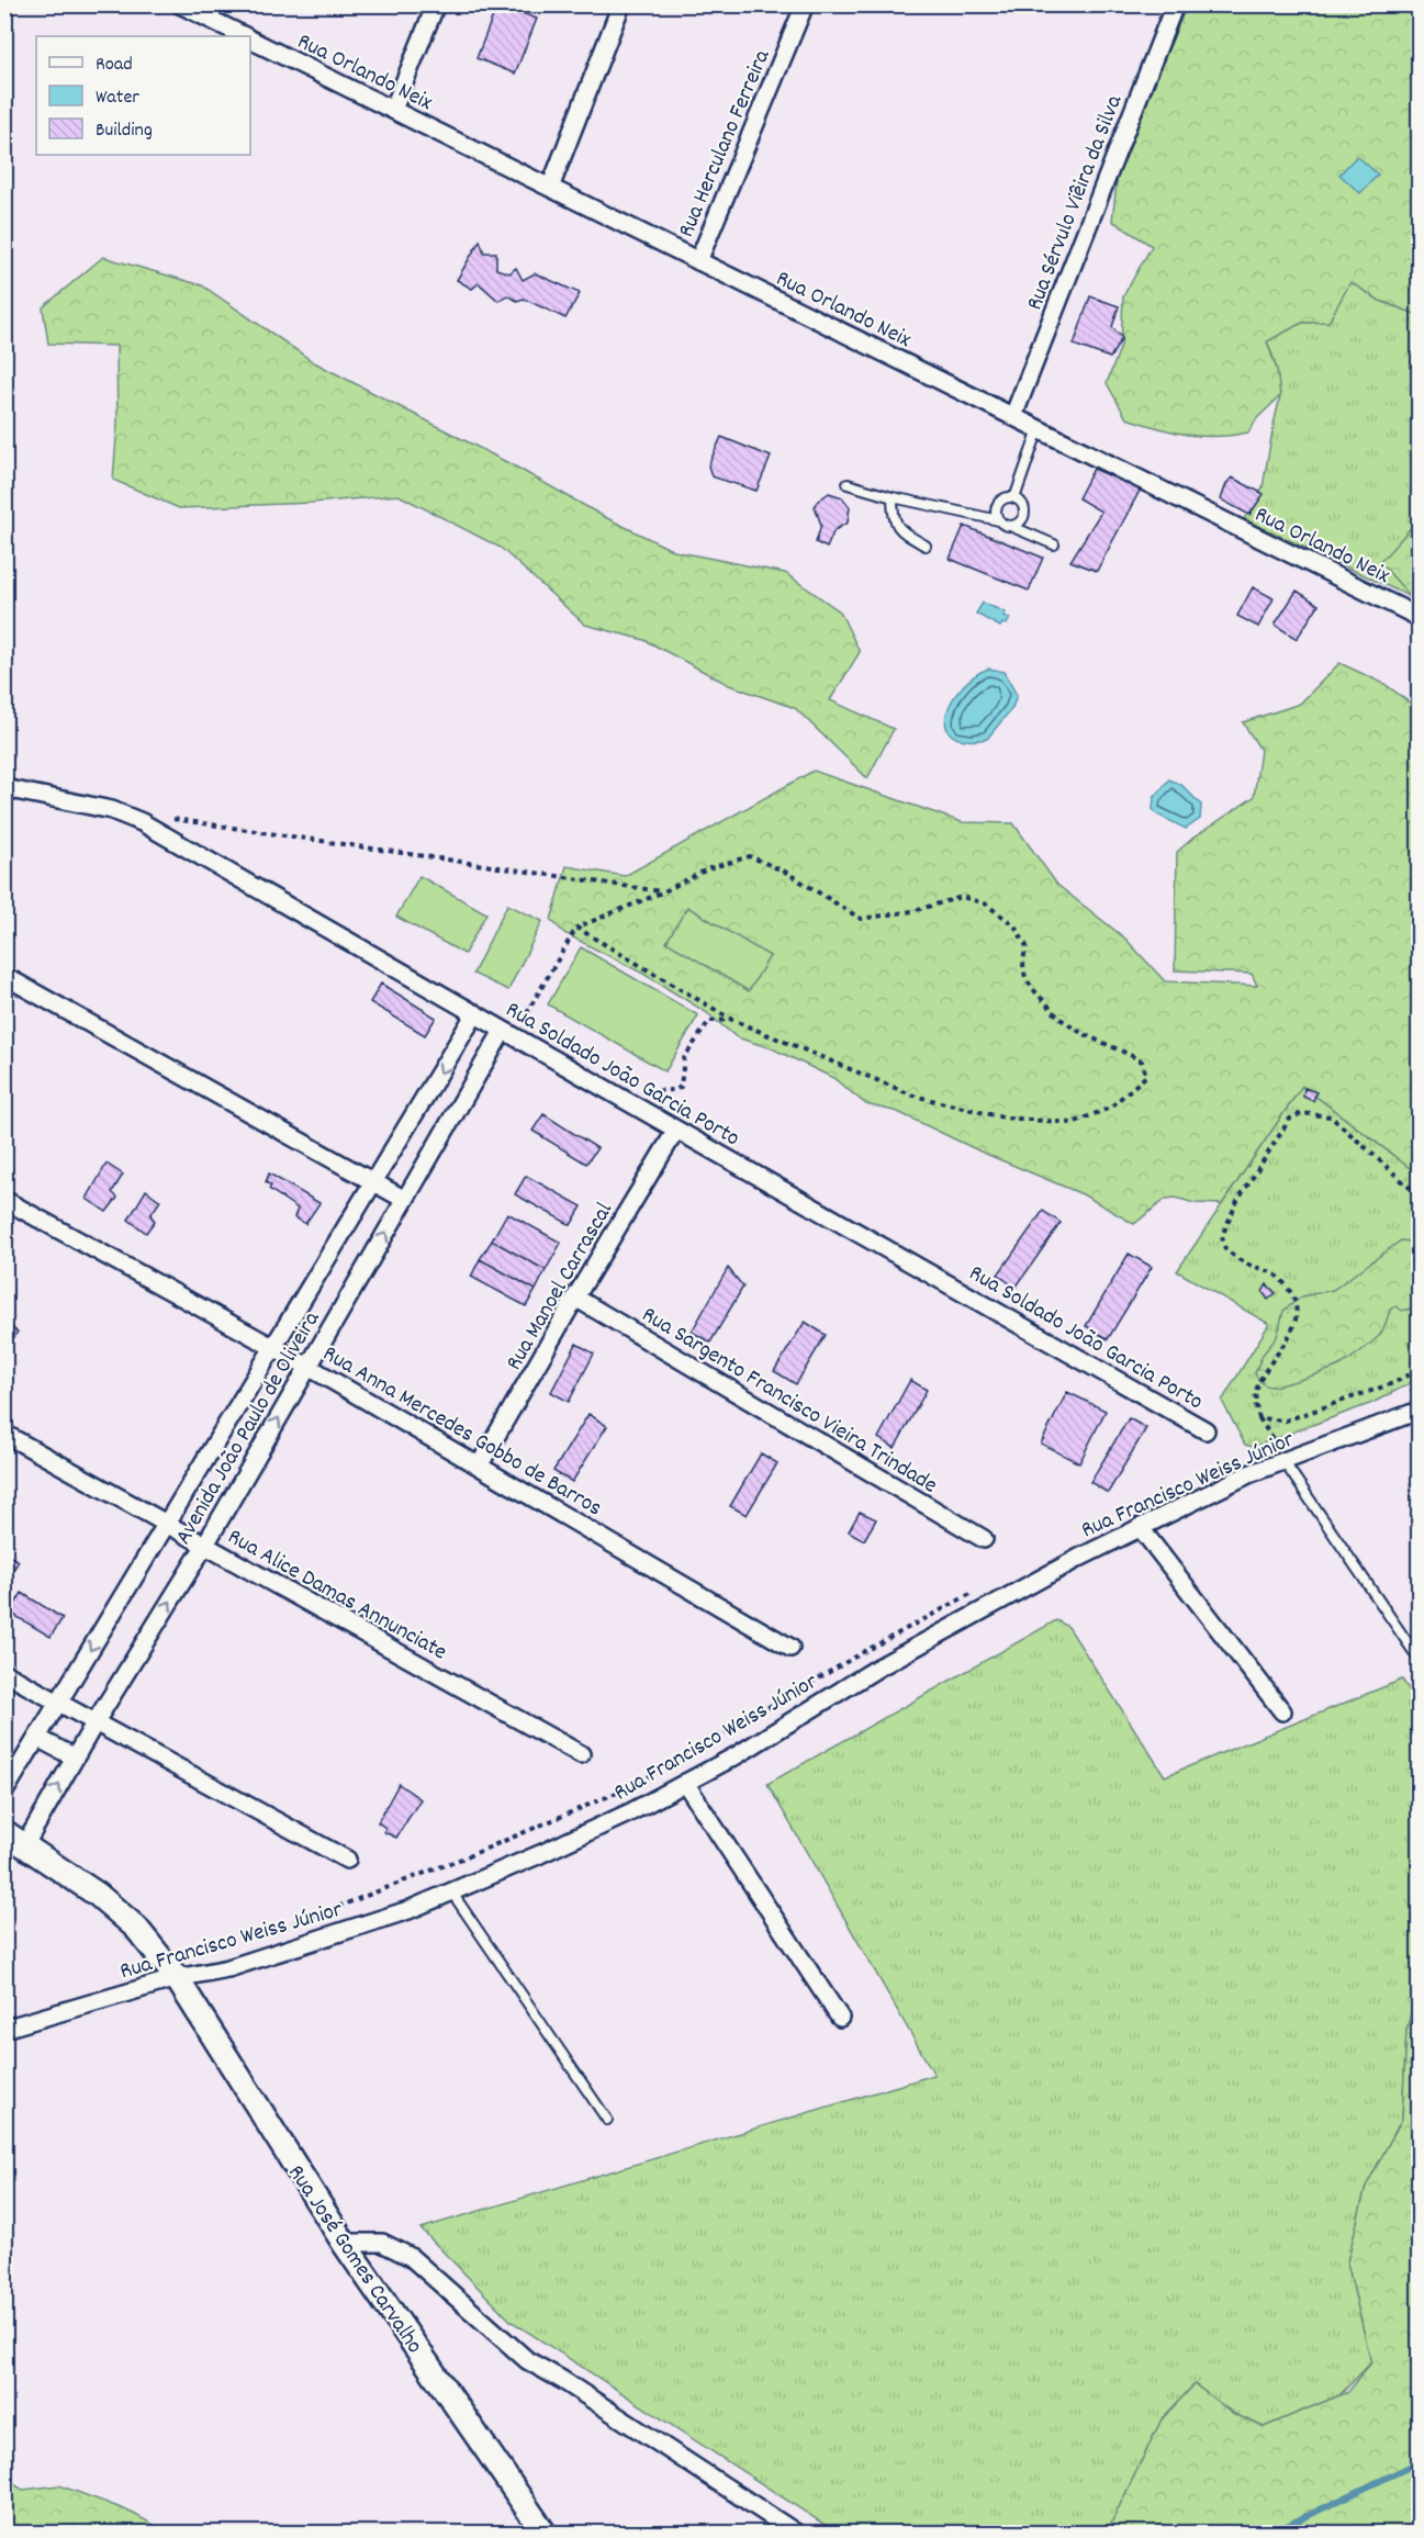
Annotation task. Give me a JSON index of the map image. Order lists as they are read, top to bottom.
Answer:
{
  "streets": {
    "main road": ["Rua José Gomes Carvalho"],
    "street": [
      "Rua Orlando Neix",
      "Rua Herculano Ferreira",
      "Rua Sérvulo Viêira da Silva",
      "Rua Soldado João Garcia Porto",
      "Rua Manoel Carrascal",
      "Rua Sargento Francisco Vieira Trindade",
      "Avenida João Paulo de Oliveira",
      "Rua Anna Mercedes Gobbo de Barros",
      "Rua Francisco Weiss Júnior",
      "Rua Alice Damas Annunciate"
    ]
  },
  "crossings": [
    ["Rua Orlando Neix", "Rua Herculano Ferreira"],
    ["Rua Orlando Neix", "Rua Sérvulo Viêira da Silva"],
    ["Rua Soldado João Garcia Porto", "Rua Manoel Carrascal"],
    ["Rua Soldado João Garcia Porto", "Avenida João Paulo de Oliveira"],
    ["Rua Manoel Carrascal", "Rua Sargento Francisco Vieira Trindade"],
    ["Rua Manoel Carrascal", "Rua Anna Mercedes Gobbo de Barros"],
    ["Avenida João Paulo de Oliveira", "Rua Anna Mercedes Gobbo de Barros"],
    ["Avenida João Paulo de Oliveira", "Rua Alice Damas Annunciate"],
    ["Avenida João Paulo de Oliveira", "Rua José Gomes Carvalho"],
    ["Rua Francisco Weiss Júnior", "Rua José Gomes Carvalho"]
  ],
  "legend": ["Road", "Water", "Building"]
}
